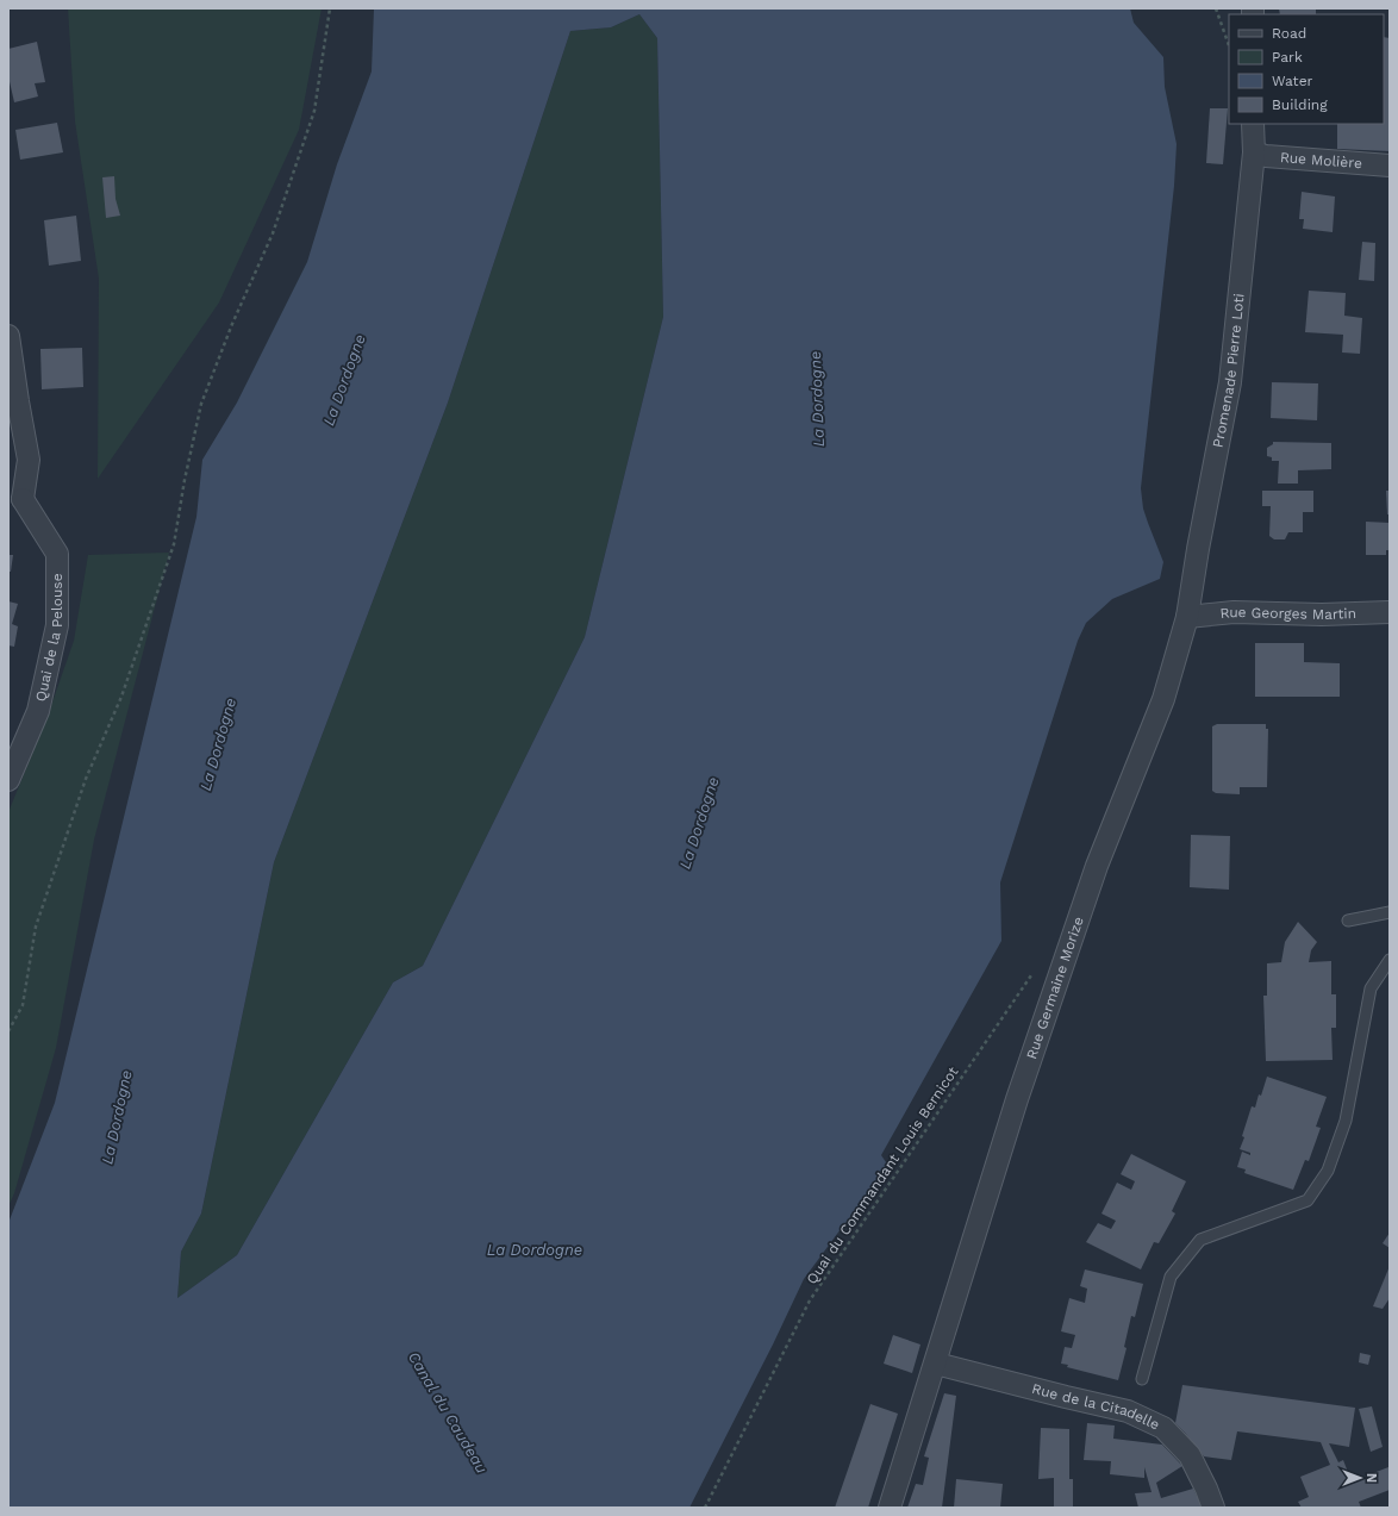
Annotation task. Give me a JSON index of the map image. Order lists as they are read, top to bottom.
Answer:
{
  "streets": {
    "street": [
      "Rue Molière",
      "Promenade Pierre Loti",
      "Rue Georges Martin",
      "Quai de la Pelouse",
      "Rue Germaine Morize",
      "Rue de la Citadelle"
    ],
    "path": ["Quai du Commandant Louis Bernicot"]
  },
  "crossings": [
    ["Rue Molière", "Promenade Pierre Loti"],
    ["Promenade Pierre Loti", "Rue Georges Martin"],
    ["Promenade Pierre Loti", "Rue Germaine Morize"],
    ["Rue Georges Martin", "Rue Germaine Morize"],
    ["Rue Germaine Morize", "Rue de la Citadelle"]
  ],
  "water": ["La Dordogne", "Canal du Caudeau"],
  "legend": [
    "Road",
    "Park",
    "Water",
    "Building"
  ],
  "north": "right"
}
